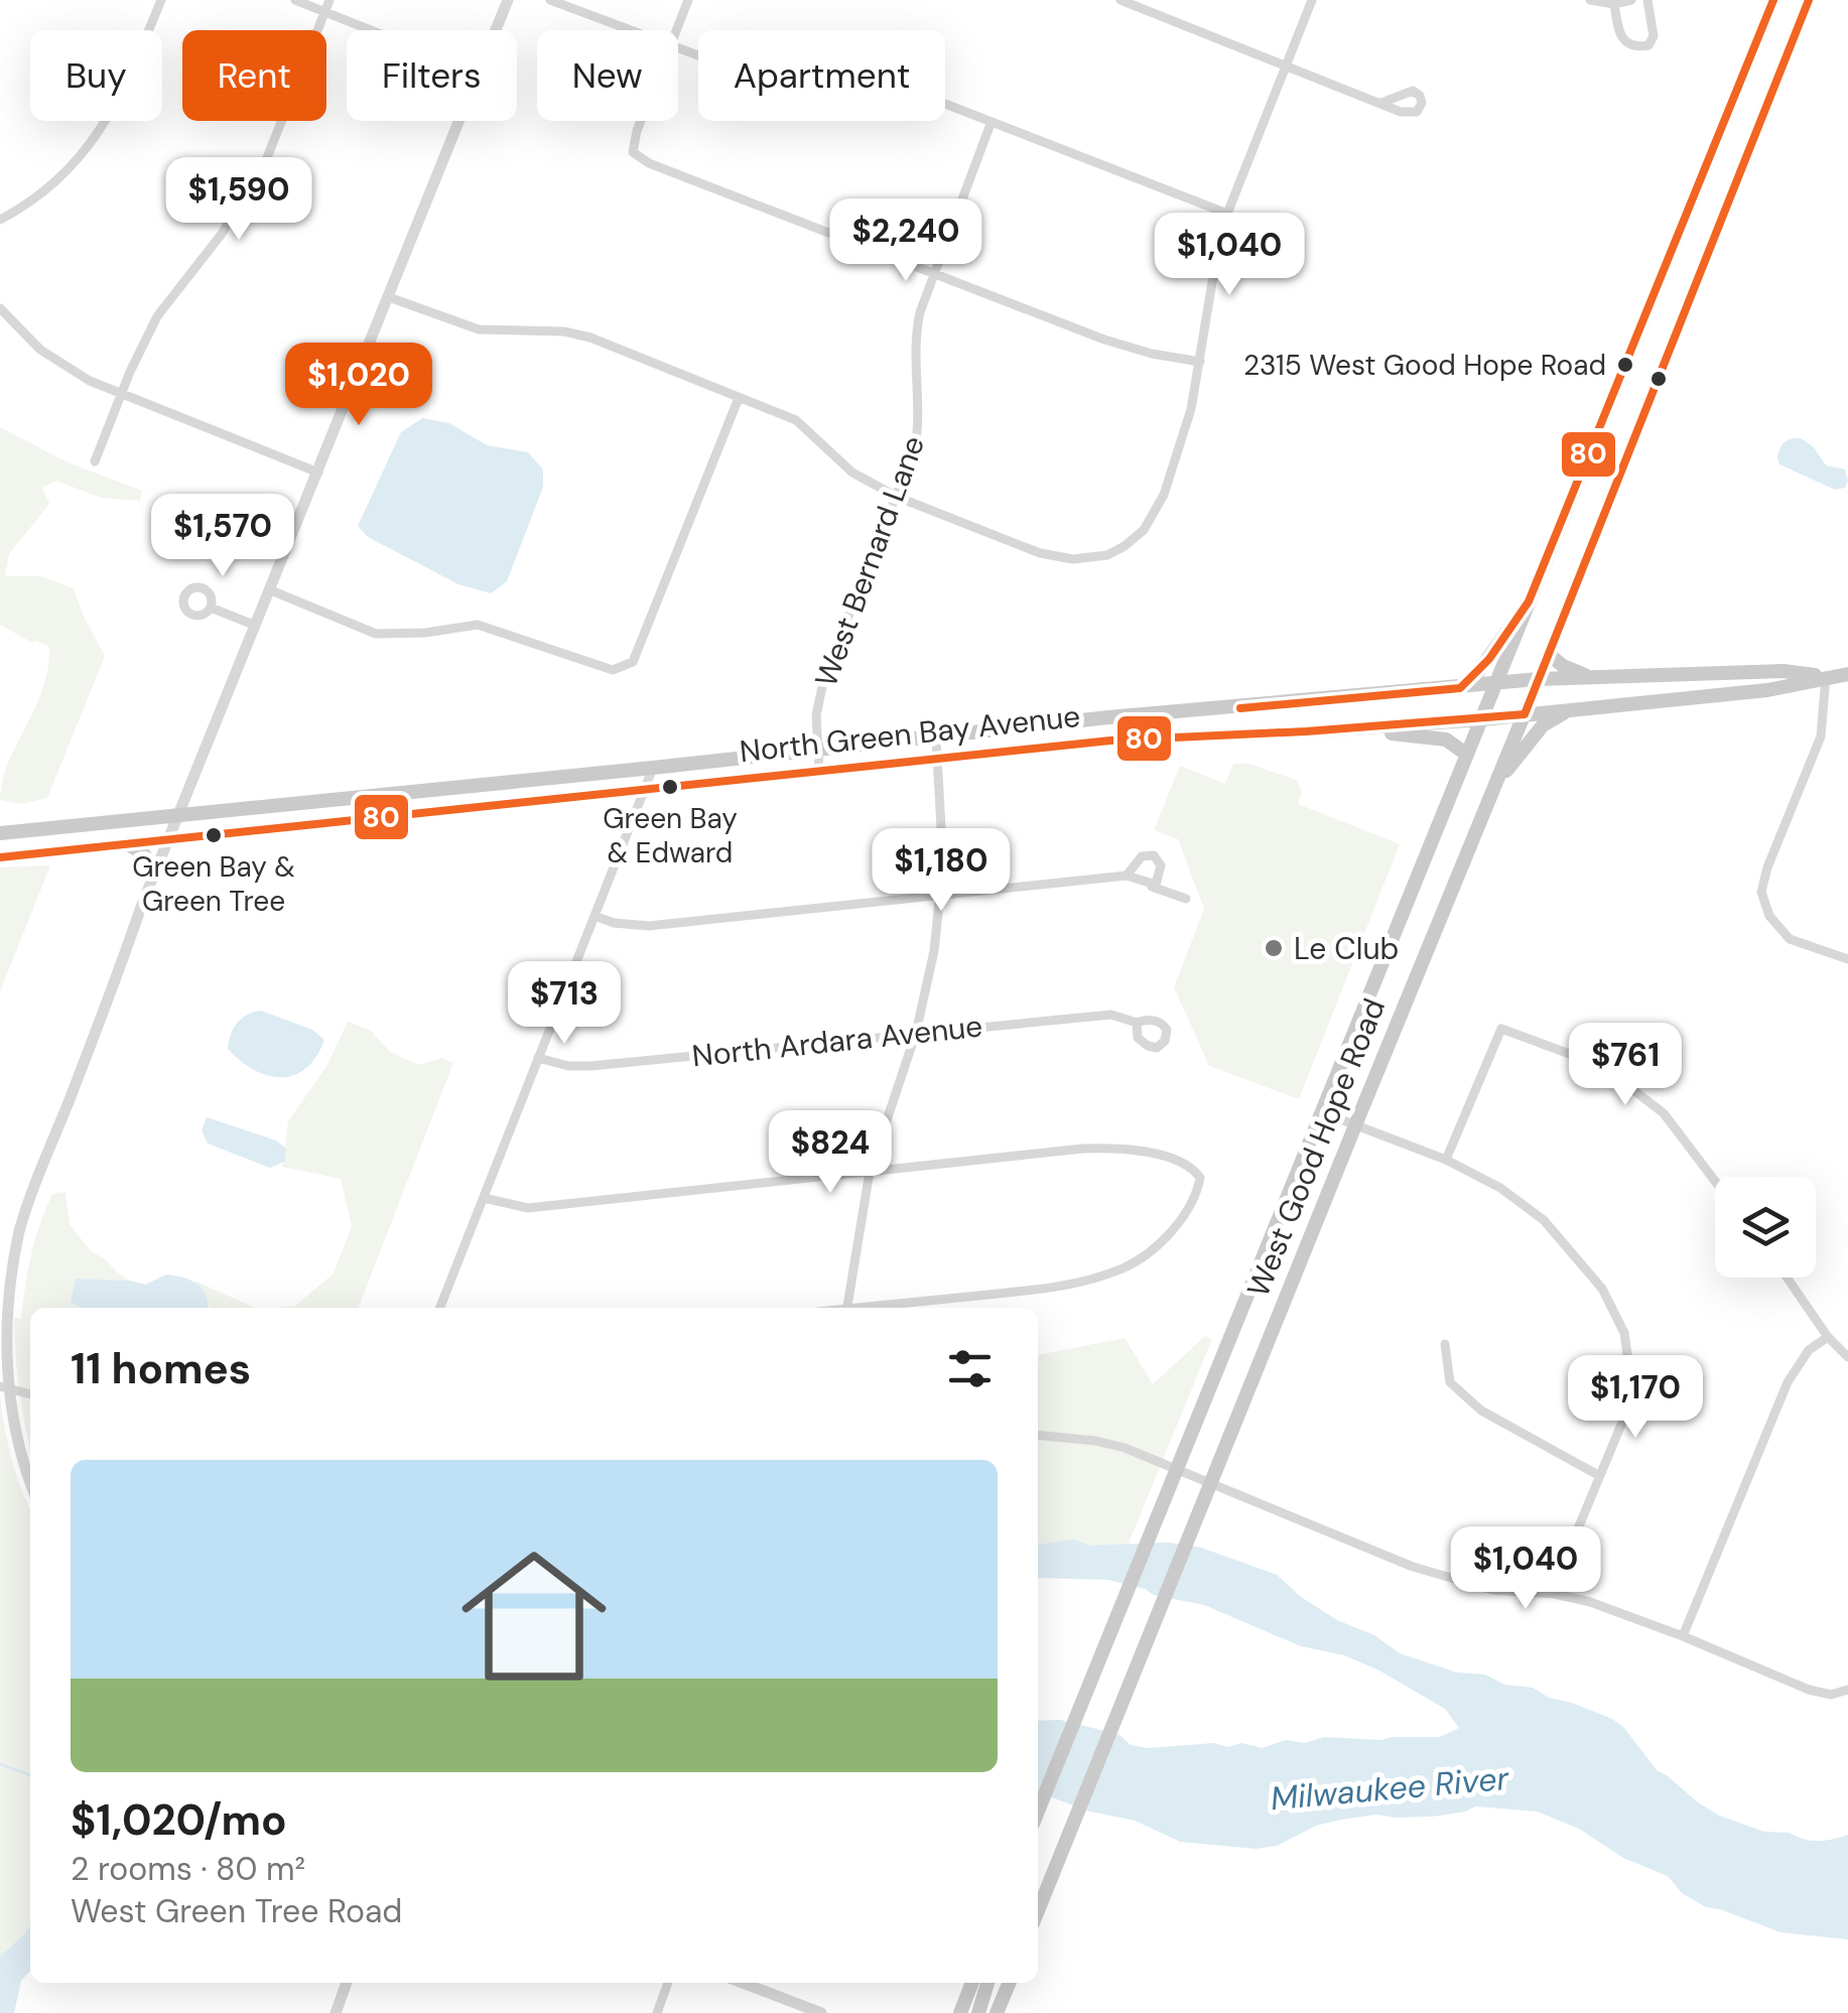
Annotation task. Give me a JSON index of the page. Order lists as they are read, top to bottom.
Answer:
{
  "streets": {
    "main road": ["North Green Bay Avenue", "West Good Hope Road"],
    "street": ["West Bernard Lane", "North Ardara Avenue"]
  },
  "crossings": [
    ["West Bernard Lane", "North Green Bay Avenue"],
    ["North Green Bay Avenue", "West Good Hope Road"]
  ],
  "water": ["Milwaukee River"],
  "places": [
    "2315 West Good Hope Road",
    "Green Bay & Edward",
    "Green Bay & Green Tree",
    "Le Club"
  ],
  "lines": ["transit line 80"],
  "page": {
    "chip": [
      "Buy",
      "Rent",
      "Filters",
      "New",
      "Apartment"
    ],
    "price": [
      "$1,590",
      "$2,240",
      "$1,040",
      "$1,020",
      "$1,570",
      "$1,180",
      "$713",
      "$761",
      "$824",
      "$1,170",
      "$1,040"
    ],
    "heading": "11 homes",
    "list": [
      {
        "name": "$1,020/mo",
        "note": "2 rooms · 80 m² · West Green Tree Road"
      }
    ]
  }
}
